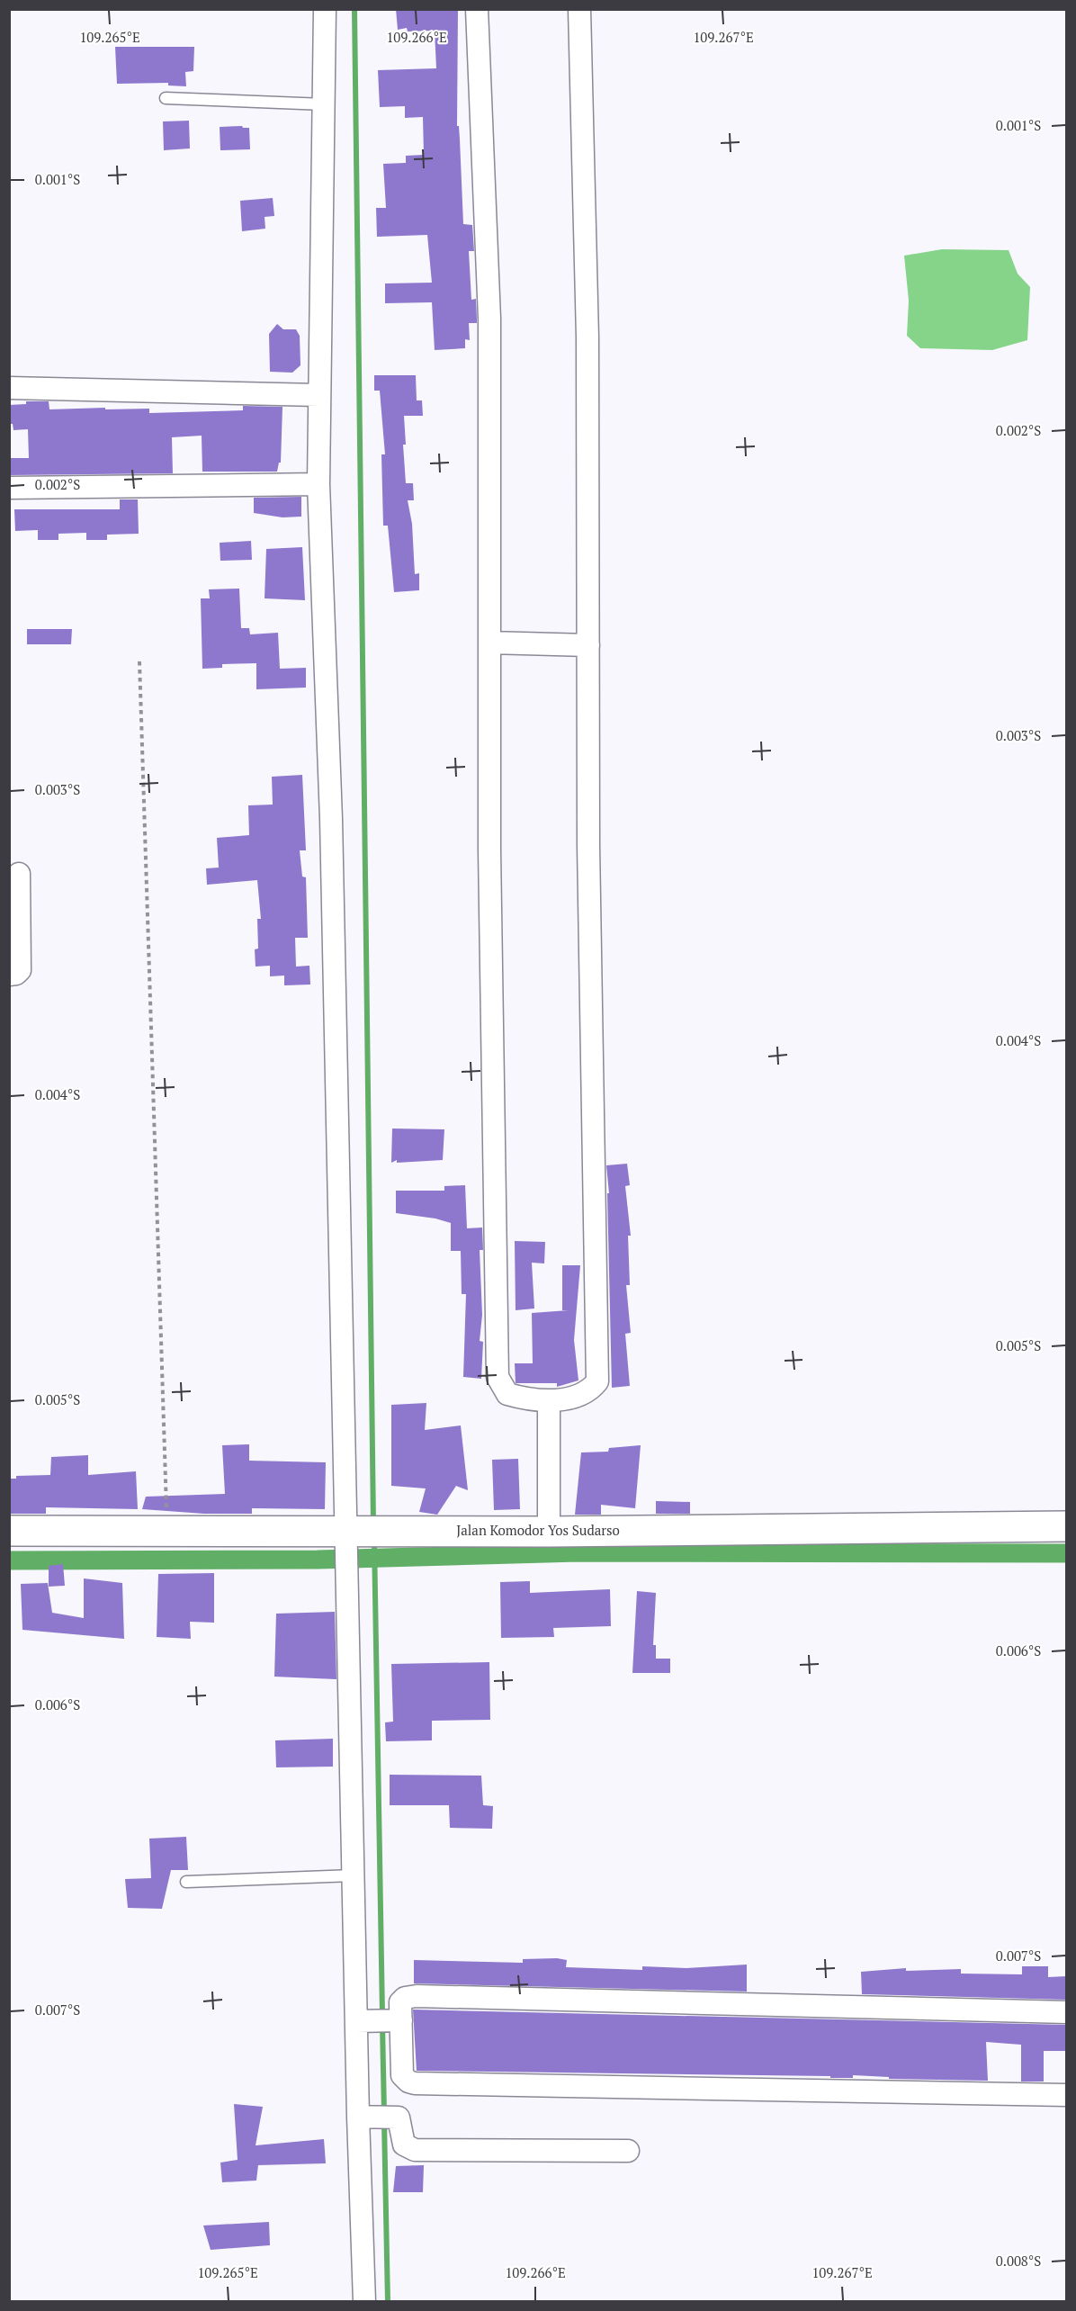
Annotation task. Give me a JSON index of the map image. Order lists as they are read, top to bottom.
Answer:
{
  "streets": {
    "street": ["Jalan Komodor Yos Sudarso"]
  },
  "coordinates": [
    "109.265°E",
    "109.266°E",
    "109.267°E",
    "0.001°S",
    "0.002°S",
    "0.003°S",
    "0.004°S",
    "0.005°S",
    "0.006°S",
    "0.007°S",
    "0.008°S"
  ]
}
